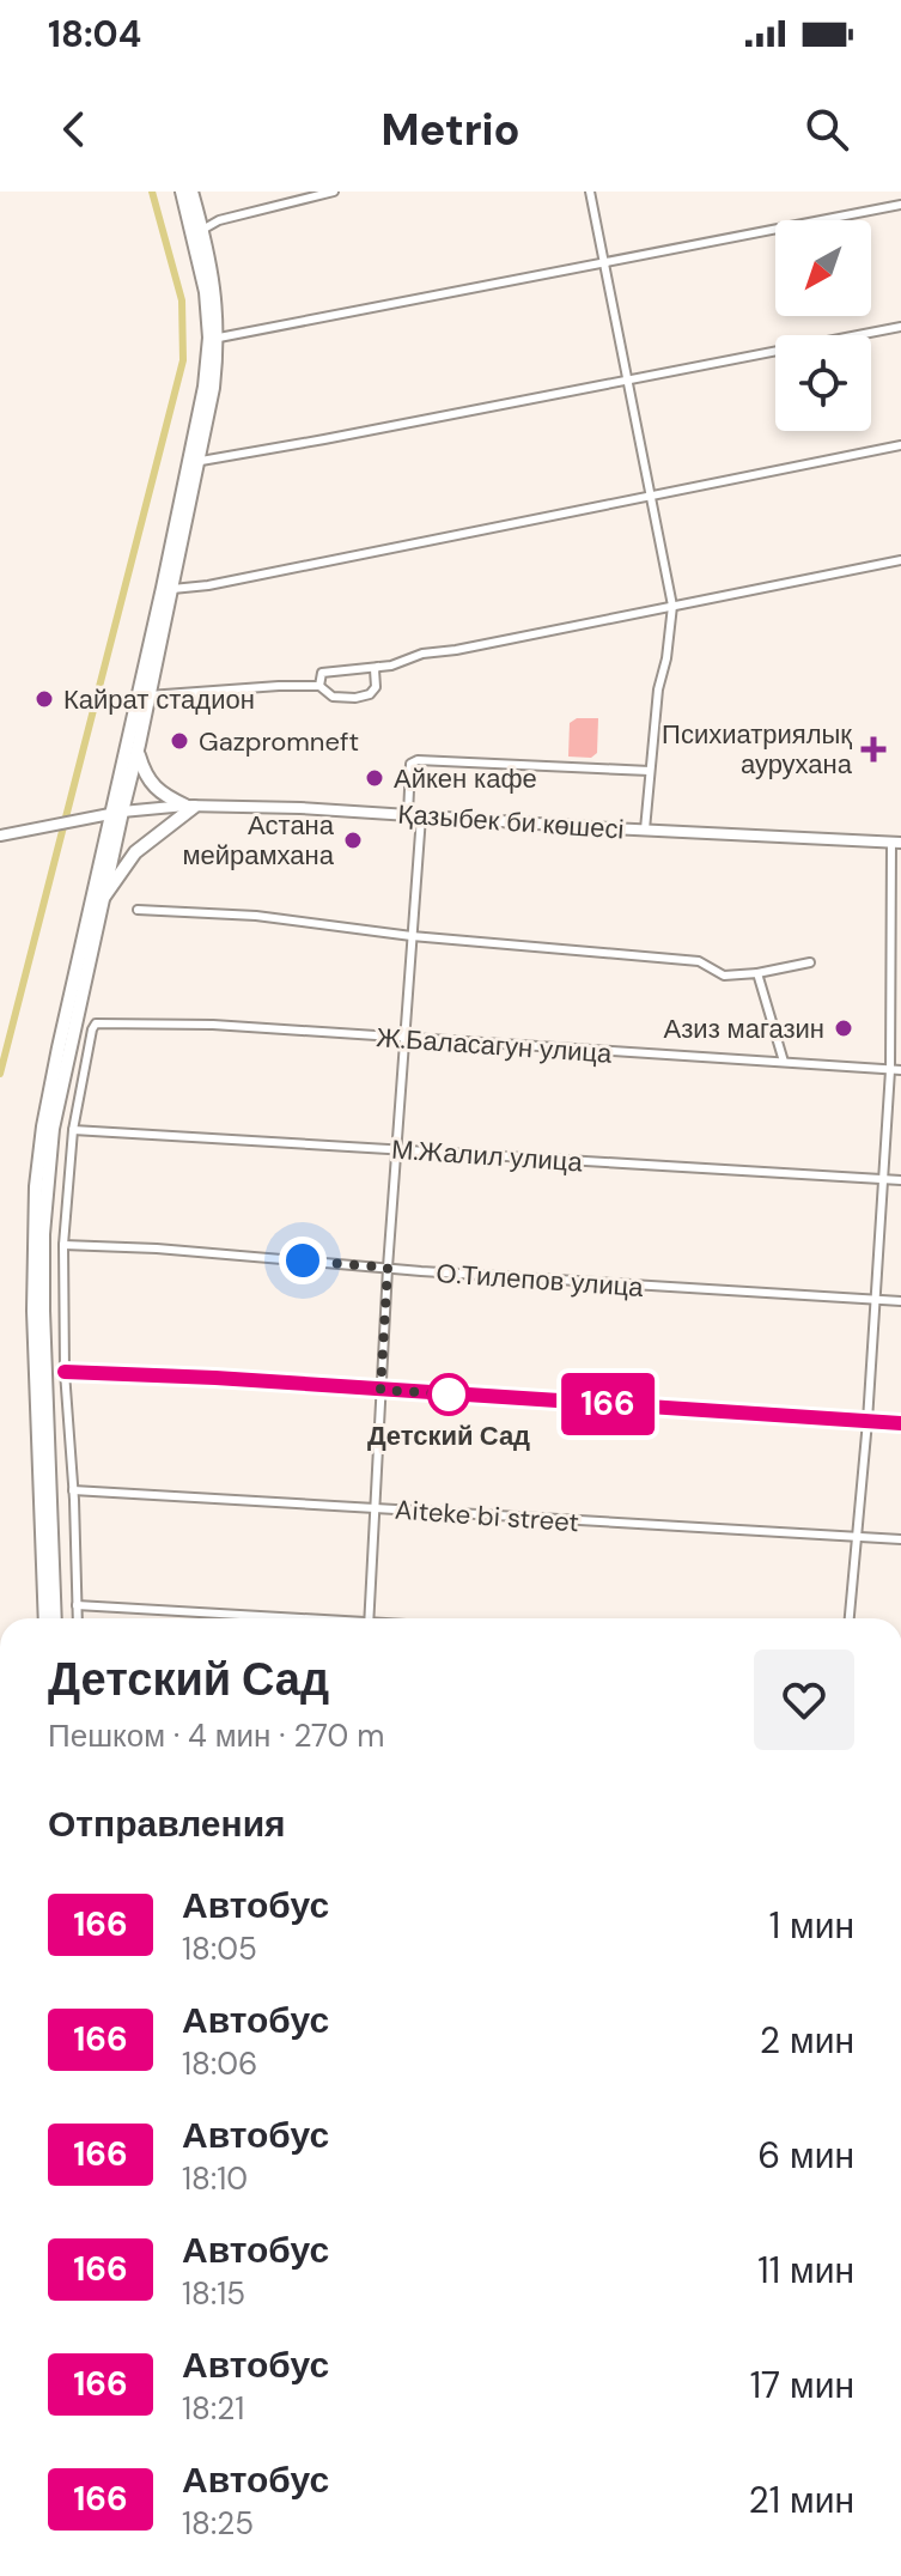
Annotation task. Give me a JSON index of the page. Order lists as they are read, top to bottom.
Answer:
{
  "streets": {
    "main road": ["Қазыбек би көшесі"],
    "street": [
      "Ж.Баласагун улица",
      "М.Жалил улица",
      "О.Тилепов улица",
      "Aiteke bi street"
    ]
  },
  "crossings": [
    ["Ж.Баласагун улица", "М.Жалил улица"]
  ],
  "places": {
    "other": [
      "Кайрат стадион",
      "Gazpromneft",
      "Айкен кафе",
      "Астана мейрамхана",
      "Азиз магазин",
      "Детский Сад"
    ],
    "health": ["Психиатриялық аурухана"]
  },
  "lines": ["bus line 166"],
  "north": "bottom left",
  "page": {
    "status": "18:04",
    "header": "Metrio",
    "on_map": "166",
    "heading": [
      ["Детский Сад", "Пешком · 4 мин · 270 m"],
      "Отправления"
    ],
    "list": [
      {
        "mark": "166",
        "name": "Автобус",
        "note": "18:05",
        "value": "1 мин"
      },
      {
        "mark": "166",
        "name": "Автобус",
        "note": "18:06",
        "value": "2 мин"
      },
      {
        "mark": "166",
        "name": "Автобус",
        "note": "18:10",
        "value": "6 мин"
      },
      {
        "mark": "166",
        "name": "Автобус",
        "note": "18:15",
        "value": "11 мин"
      },
      {
        "mark": "166",
        "name": "Автобус",
        "note": "18:21",
        "value": "17 мин"
      },
      {
        "mark": "166",
        "name": "Автобус",
        "note": "18:25",
        "value": "21 мин"
      }
    ]
  }
}
